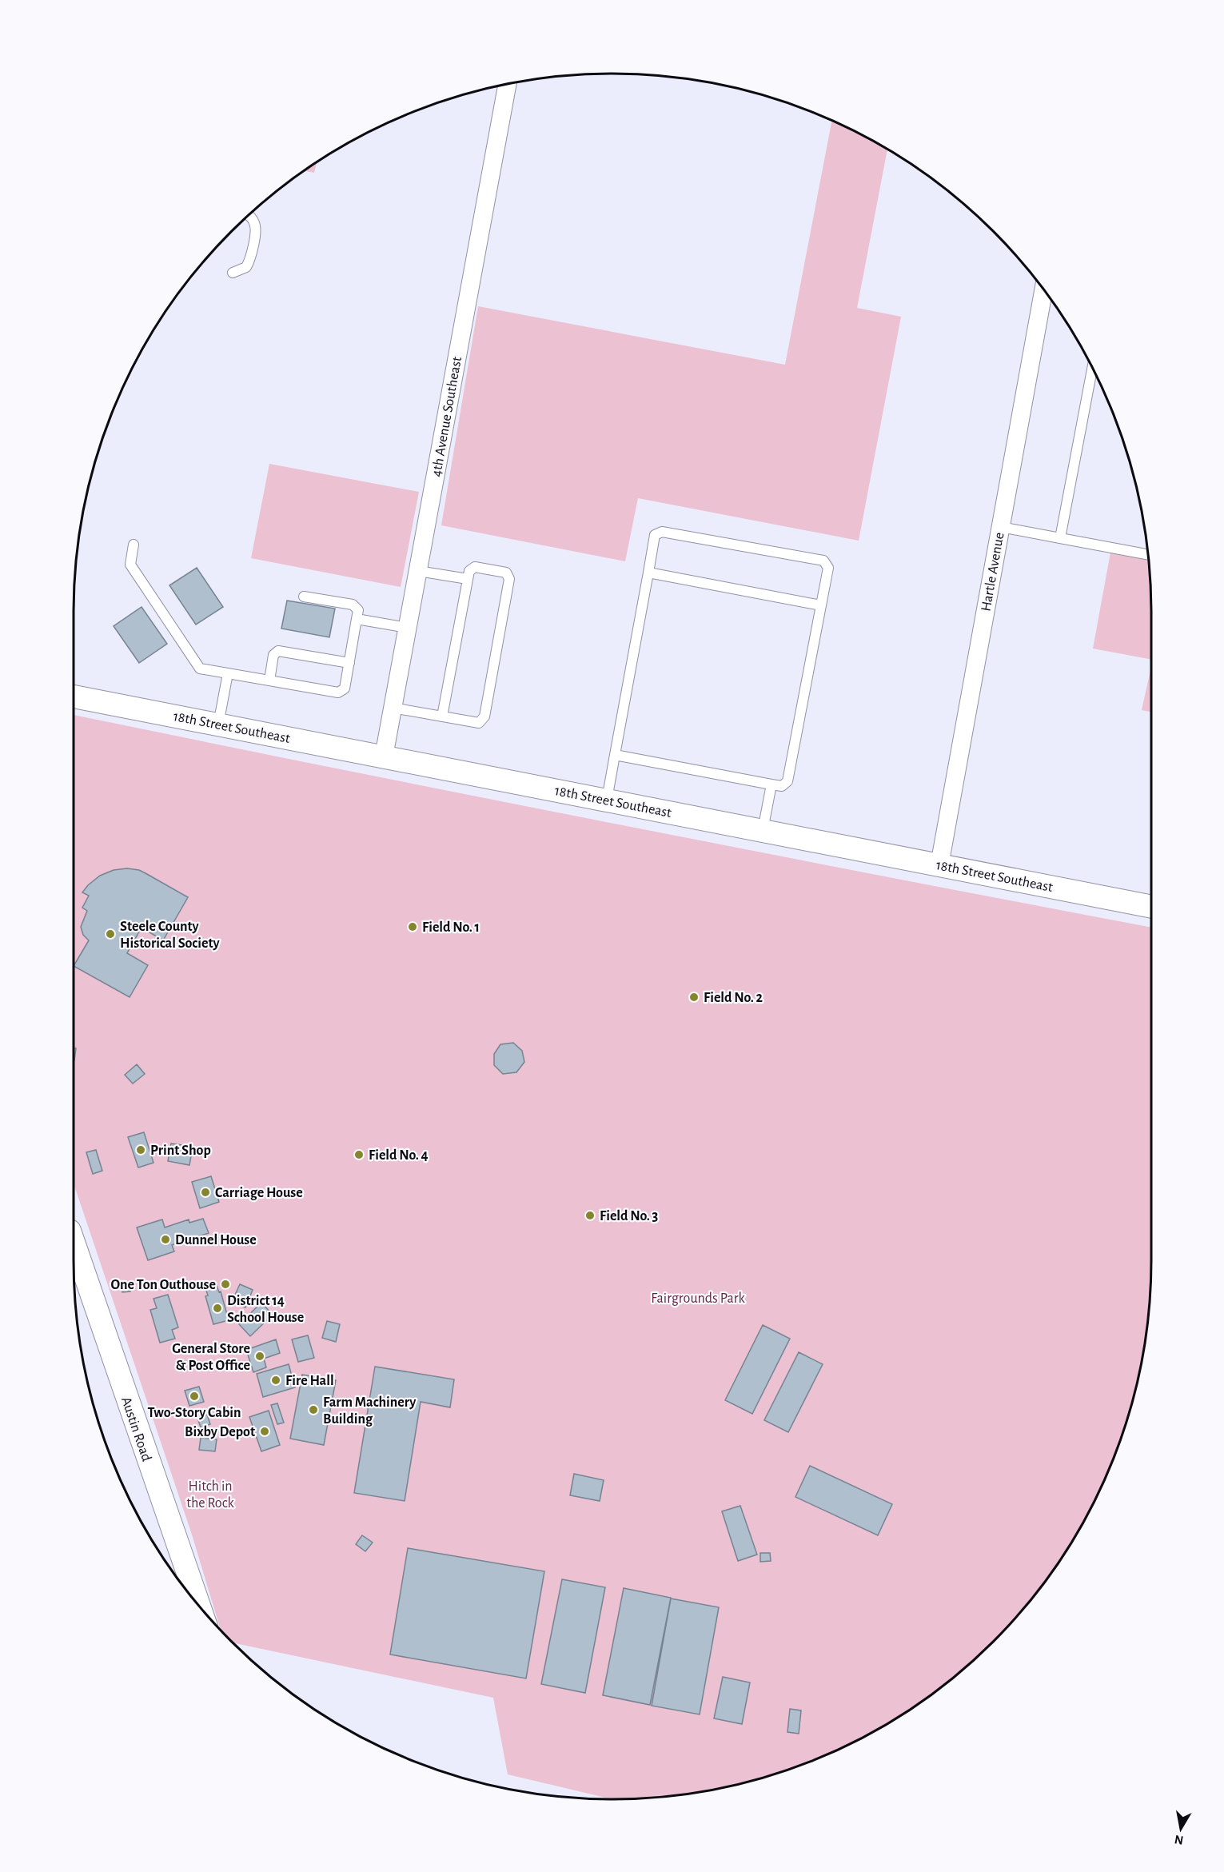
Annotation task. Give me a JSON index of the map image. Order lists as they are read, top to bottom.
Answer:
{
  "streets": {
    "street": [
      "4th Avenue Southeast",
      "Hartle Avenue",
      "18th Street Southeast",
      "Austin Road"
    ]
  },
  "crossings": [
    ["4th Avenue Southeast", "18th Street Southeast"],
    ["Hartle Avenue", "18th Street Southeast"]
  ],
  "parks": ["Fairgrounds Park", "Hitch in the Rock"],
  "places": [
    "Field No. 1",
    "Steele County Historical Society",
    "Field No. 2",
    "Print Shop",
    "Field No. 4",
    "Carriage House",
    "Field No. 3",
    "Dunnel House",
    "One Ton Outhouse",
    "District 14 School House",
    "General Store & Post Office",
    "Fire Hall",
    "Two-Story Cabin",
    "Farm Machinery Building",
    "Bixby Depot"
  ],
  "north": "bottom"
}
